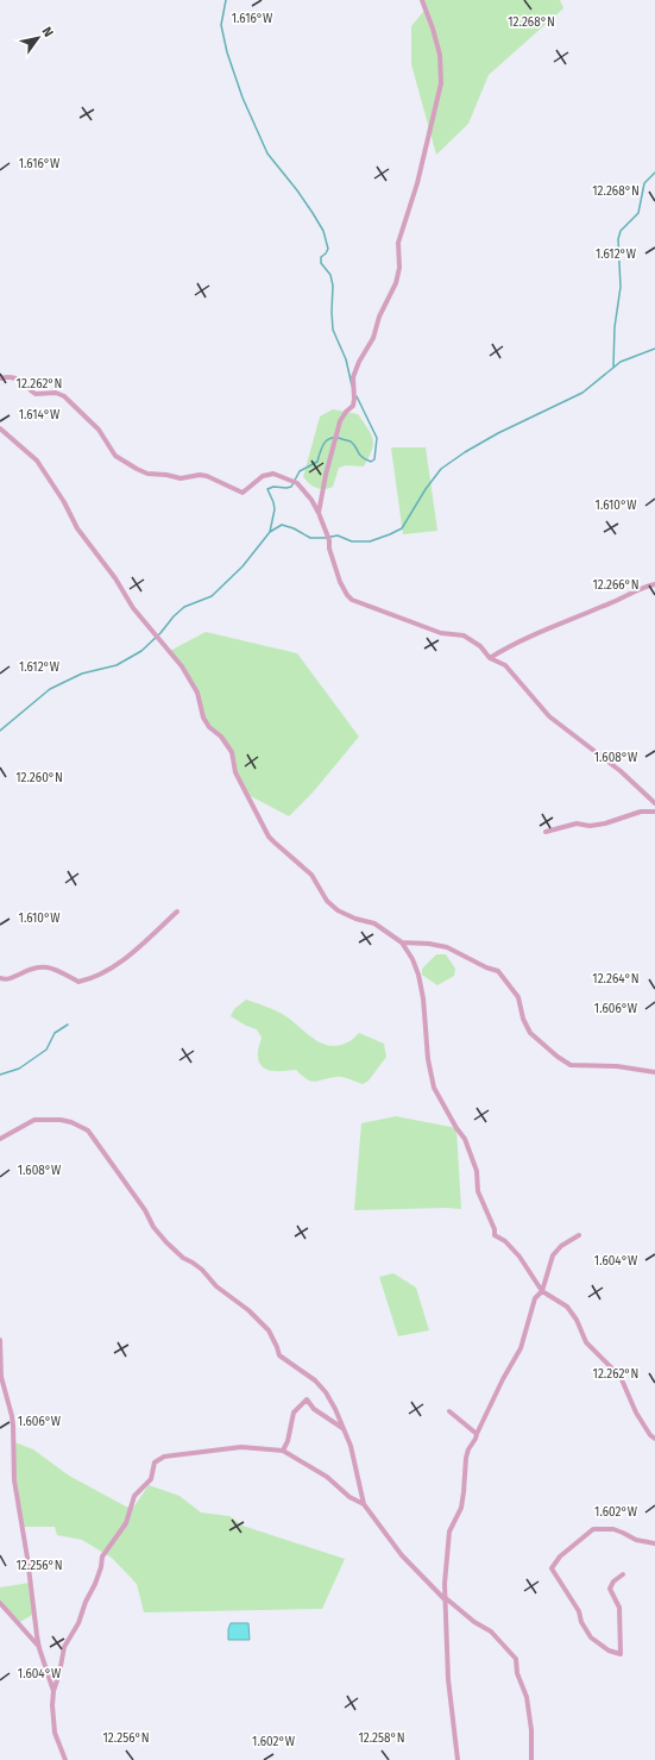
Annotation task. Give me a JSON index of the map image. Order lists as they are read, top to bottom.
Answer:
{
  "north": "top right",
  "coordinates": [
    "1.616°W",
    "12.268°N",
    "1.612°W",
    "12.262°N",
    "1.614°W",
    "1.610°W",
    "12.266°N",
    "1.608°W",
    "12.260°N",
    "12.264°N",
    "1.606°W",
    "1.604°W",
    "1.602°W",
    "12.256°N",
    "12.258°N"
  ]
}
